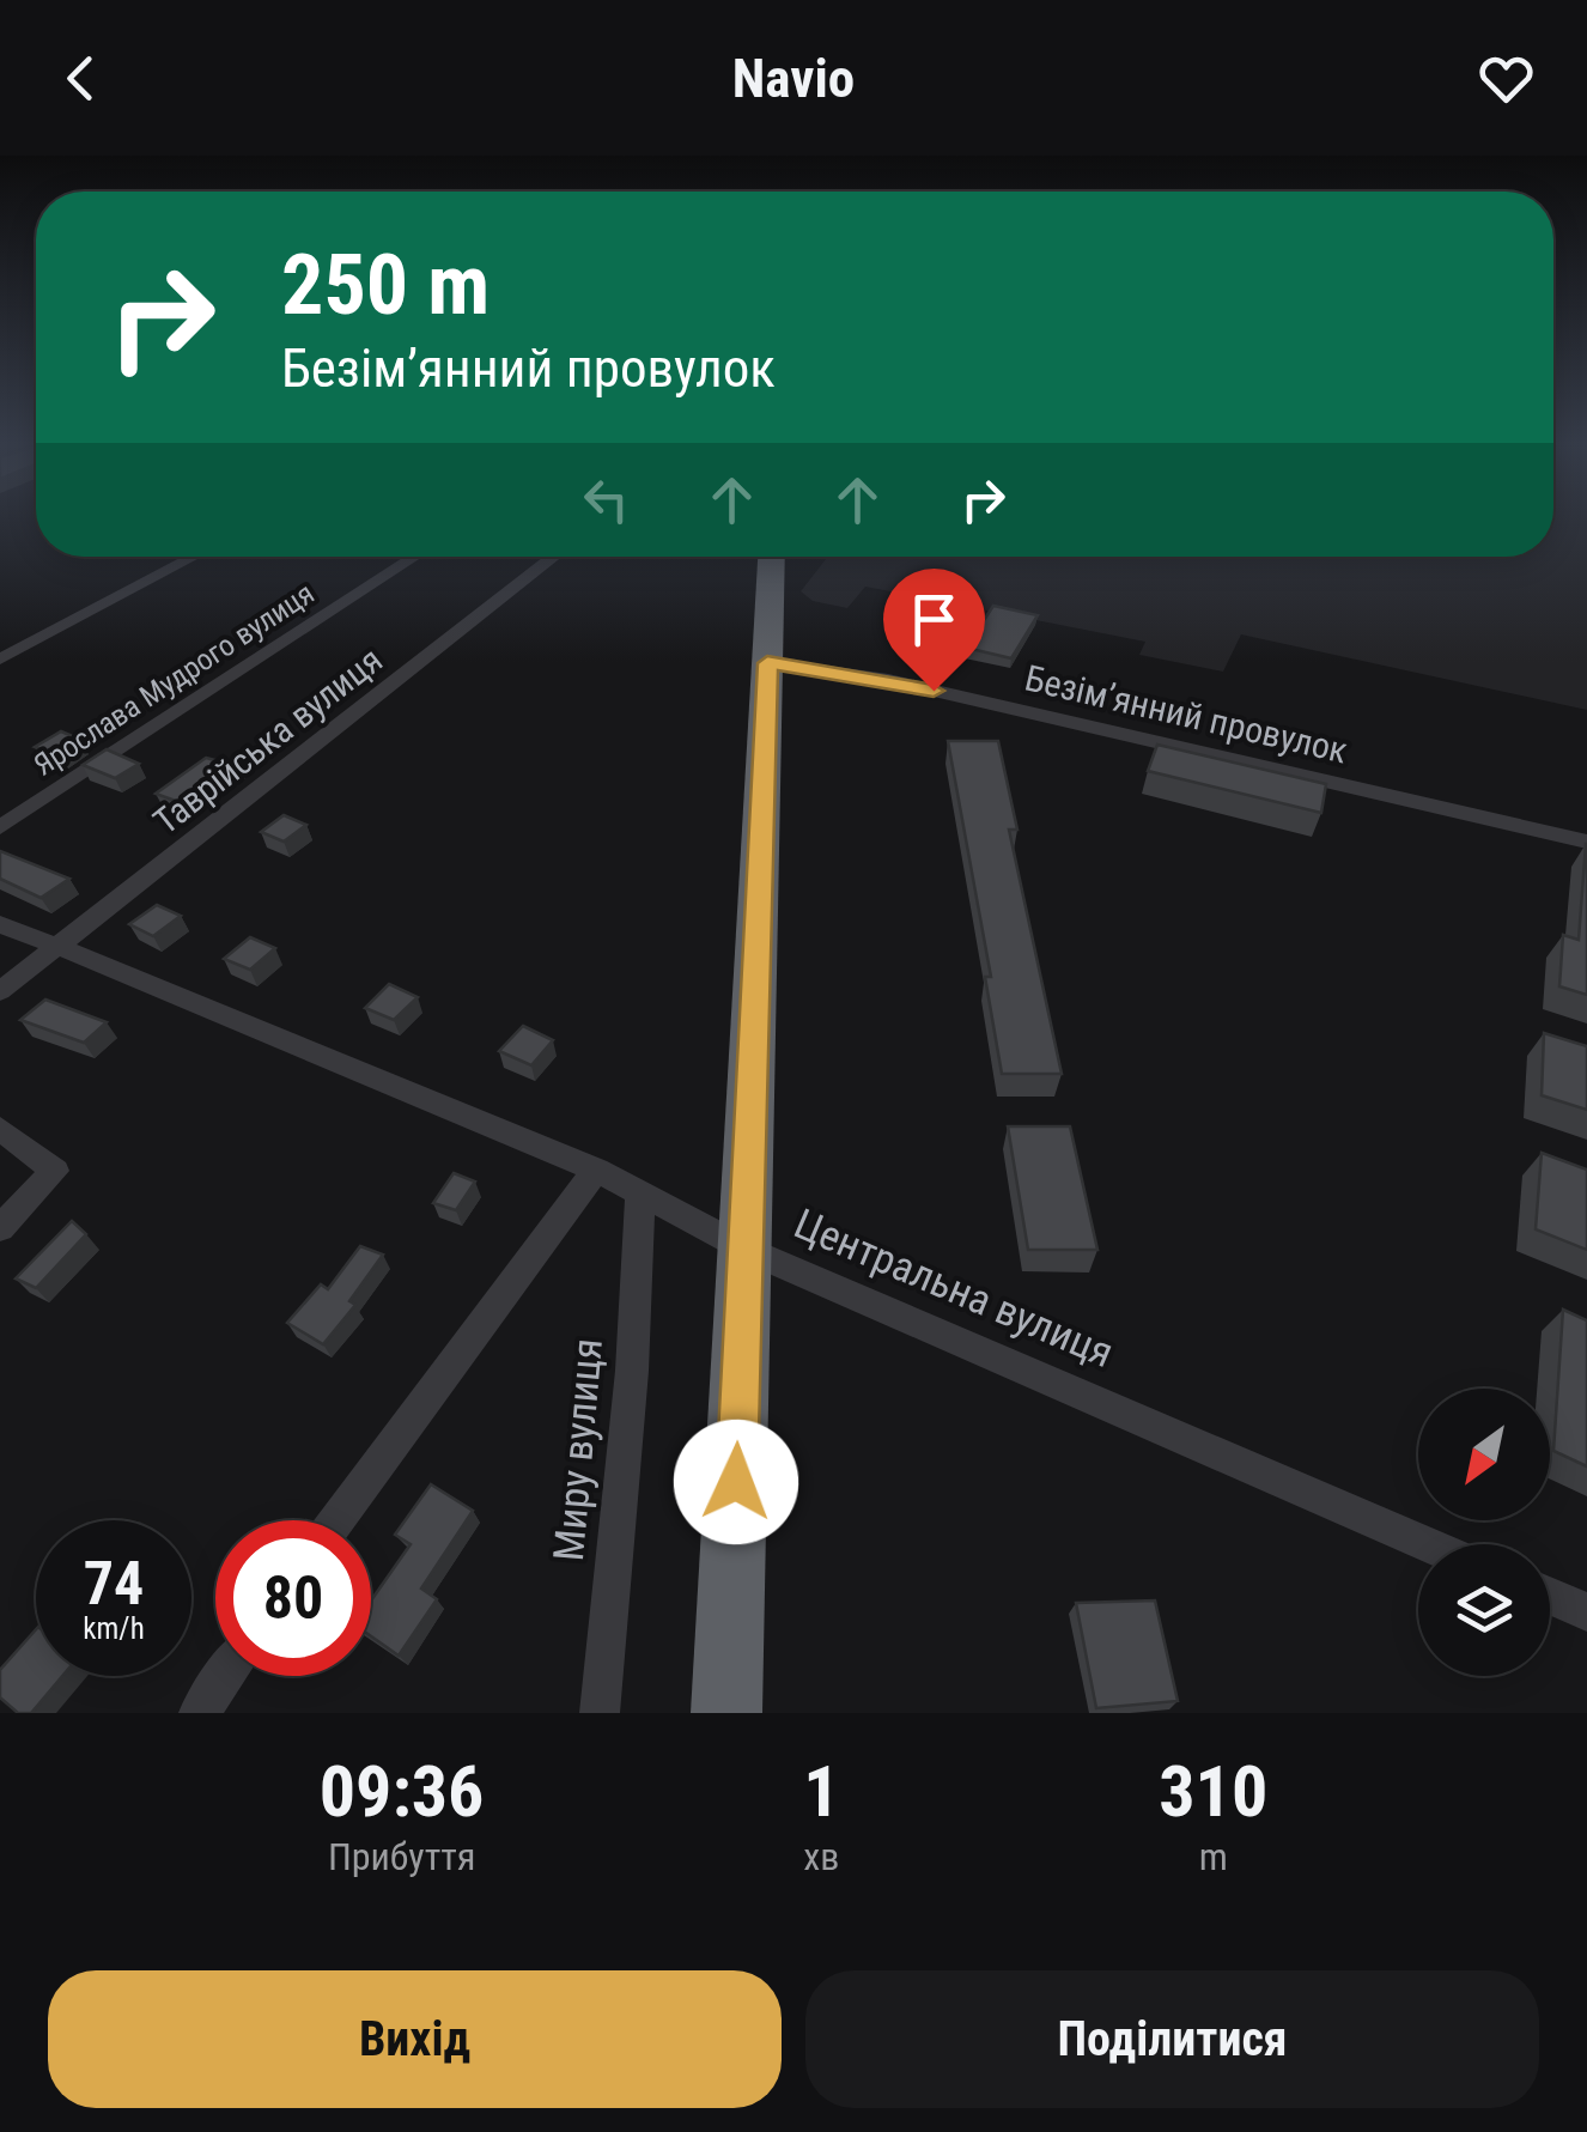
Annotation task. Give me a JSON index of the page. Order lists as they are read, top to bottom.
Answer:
{
  "streets": {
    "street": [
      "Ярослава Мудрого вулиця",
      "Безімʼянний провулок",
      "Таврійська вулиця",
      "Центральна вулиця",
      "Миру вулиця"
    ]
  },
  "crossings": [
    ["Таврійська вулиця", "Центральна вулиця"],
    ["Центральна вулиця", "Миру вулиця"]
  ],
  "north": "bottom left",
  "page": {
    "header": "Navio",
    "turn": ["250 m", "Безімʼянний провулок"],
    "speed": "74 km/h",
    "limit": "80",
    "eta": [
      "09:36",
      "Прибуття",
      "1",
      "хв",
      "310",
      "m"
    ],
    "buttons": ["Вихід", "Поділитися"]
  }
}
